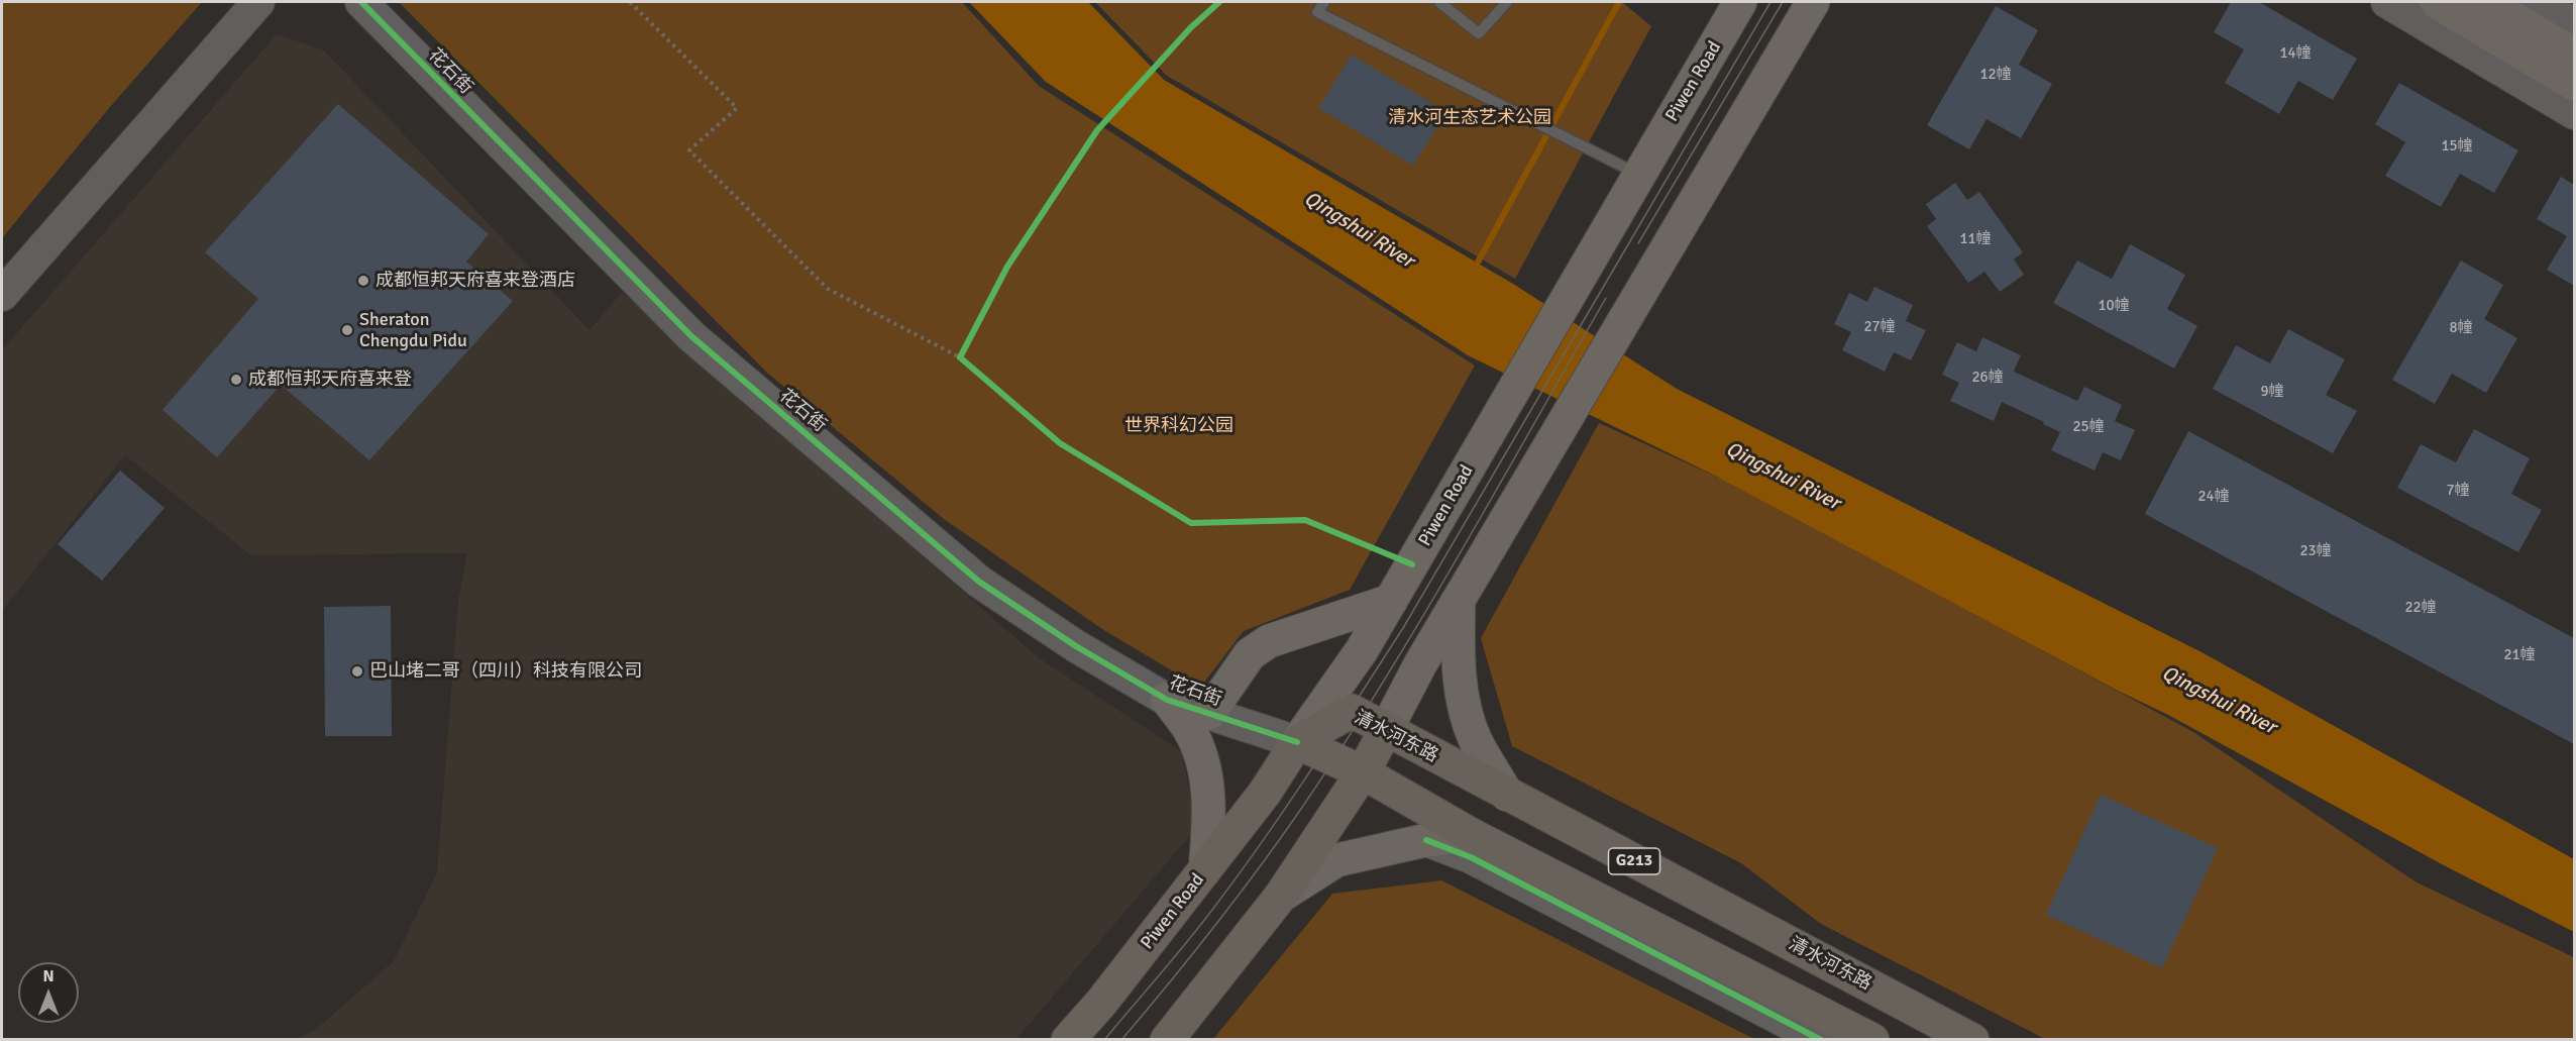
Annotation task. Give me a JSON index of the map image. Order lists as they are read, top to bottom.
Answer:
{
  "streets": {
    "highway": ["Piwen Road", "清水河东路", "G213"],
    "street": ["花石街"]
  },
  "crossings": [
    ["花石街", "Piwen Road"],
    ["花石街", "清水河东路"],
    ["Piwen Road", "清水河东路"]
  ],
  "water": ["Qingshui River"],
  "parks": ["清水河生态艺术公园", "世界科幻公园"],
  "places": [
    "成都恒邦天府喜来登酒店",
    "Sheraton Chengdu Pidu",
    "成都恒邦天府喜来登",
    "巴山堵二哥（四川）科技有限公司"
  ],
  "house_numbers": [
    "14幢",
    "12幢",
    "15幢",
    "11幢",
    "10幢",
    "27幢",
    "8幢",
    "26幢",
    "9幢",
    "25幢",
    "7幢",
    "24幢",
    "23幢",
    "22幢",
    "21幢"
  ],
  "north": "top"
}
